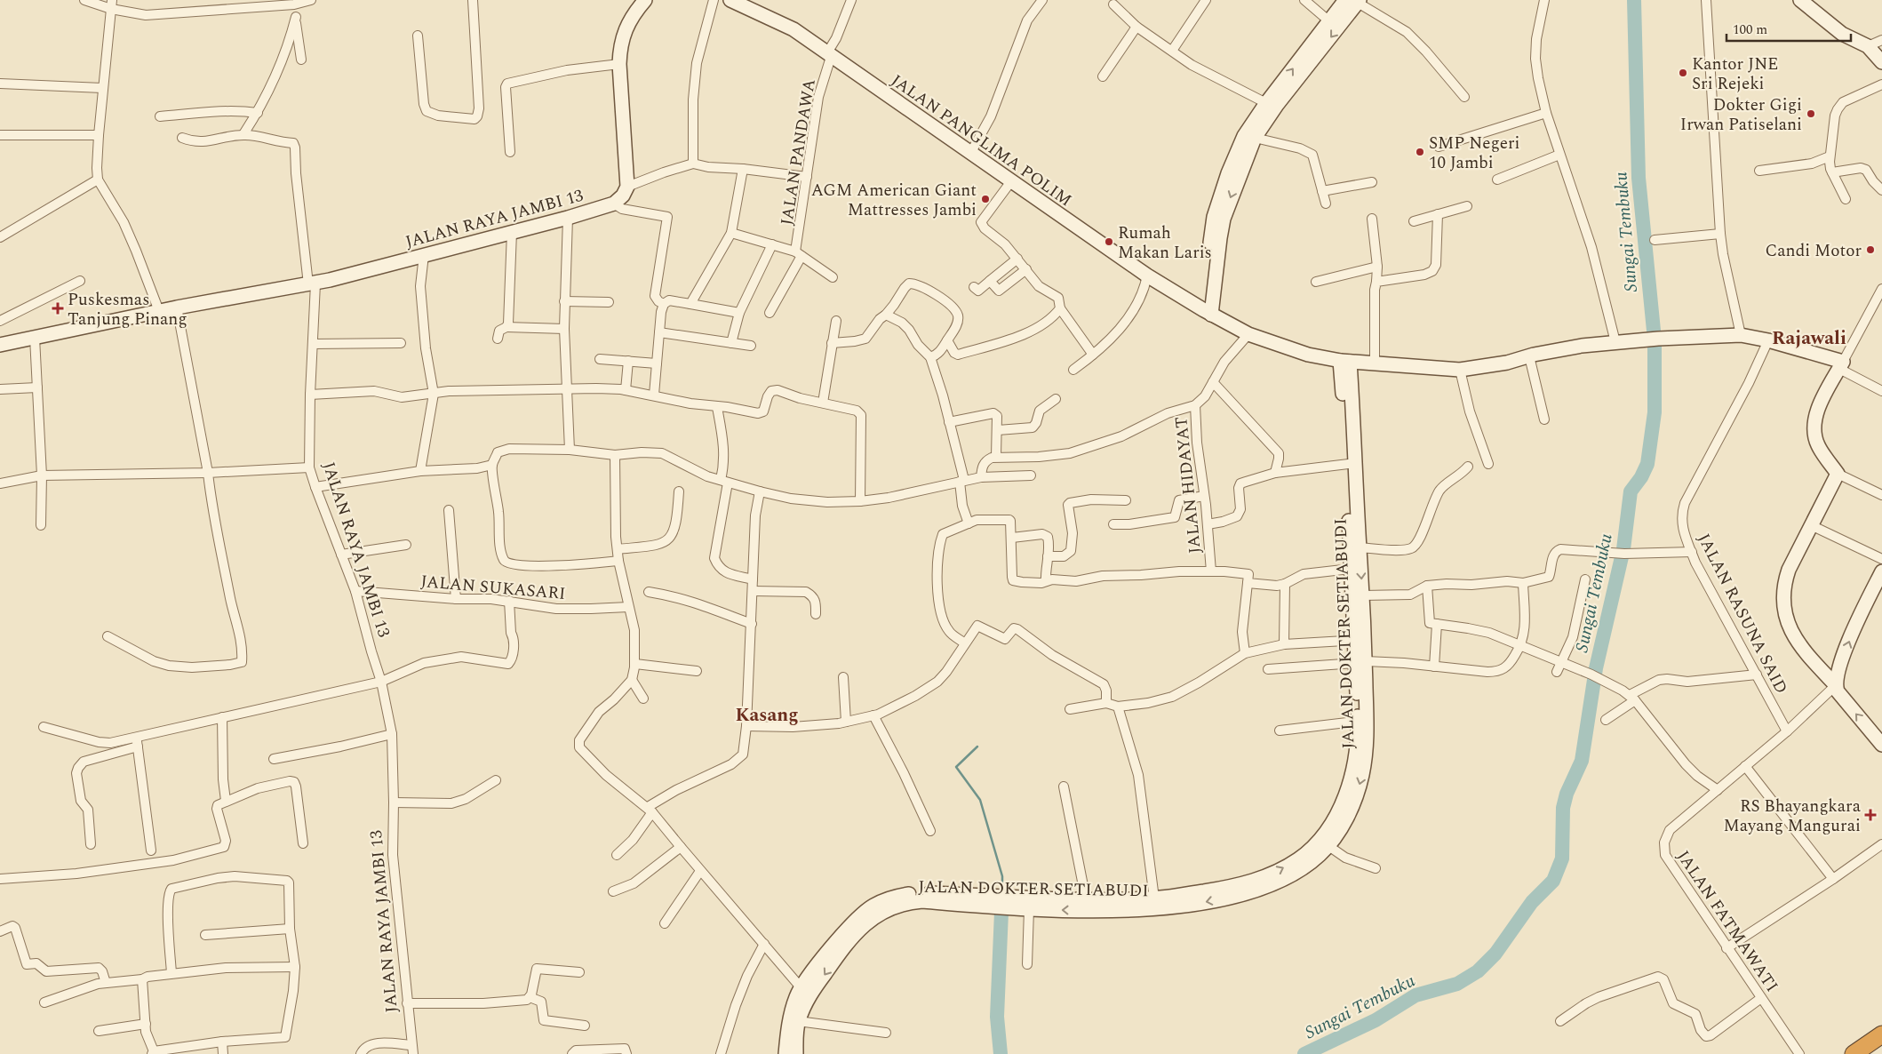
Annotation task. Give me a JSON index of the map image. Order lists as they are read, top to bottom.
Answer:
{
  "streets": {
    "street": [
      "JALAN PANGLIMA POLIM",
      "JALAN PANDAWA",
      "JALAN RAYA JAMBI 13",
      "JALAN HIDAYAT",
      "JALAN SUKASARI",
      "JALAN RASUNA SAID",
      "JALAN DOKTER SETIABUDI",
      "JALAN FATMAWATI"
    ]
  },
  "crossings": [
    ["JALAN PANGLIMA POLIM", "JALAN PANDAWA"],
    ["JALAN PANGLIMA POLIM", "JALAN HIDAYAT"],
    ["JALAN PANGLIMA POLIM", "JALAN RASUNA SAID"],
    ["JALAN PANGLIMA POLIM", "JALAN DOKTER SETIABUDI"],
    ["JALAN RAYA JAMBI 13", "JALAN SUKASARI"],
    ["JALAN RASUNA SAID", "JALAN FATMAWATI"]
  ],
  "districts": ["Rajawali", "Kasang"],
  "water": ["Sungai Tembuku"],
  "places": {
    "other": [
      "Kantor JNE Sri Rejeki",
      "Dokter Gigi Irwan Patiselani",
      "SMP Negeri 10 Jambi",
      "AGM American Giant Mattresses Jambi",
      "Rumah Makan Laris",
      "Candi Motor"
    ],
    "health": ["Puskesmas Tanjung Pinang", "RS Bhayangkara Mayang Mangurai"]
  },
  "scale_bar": "100 m"
}
